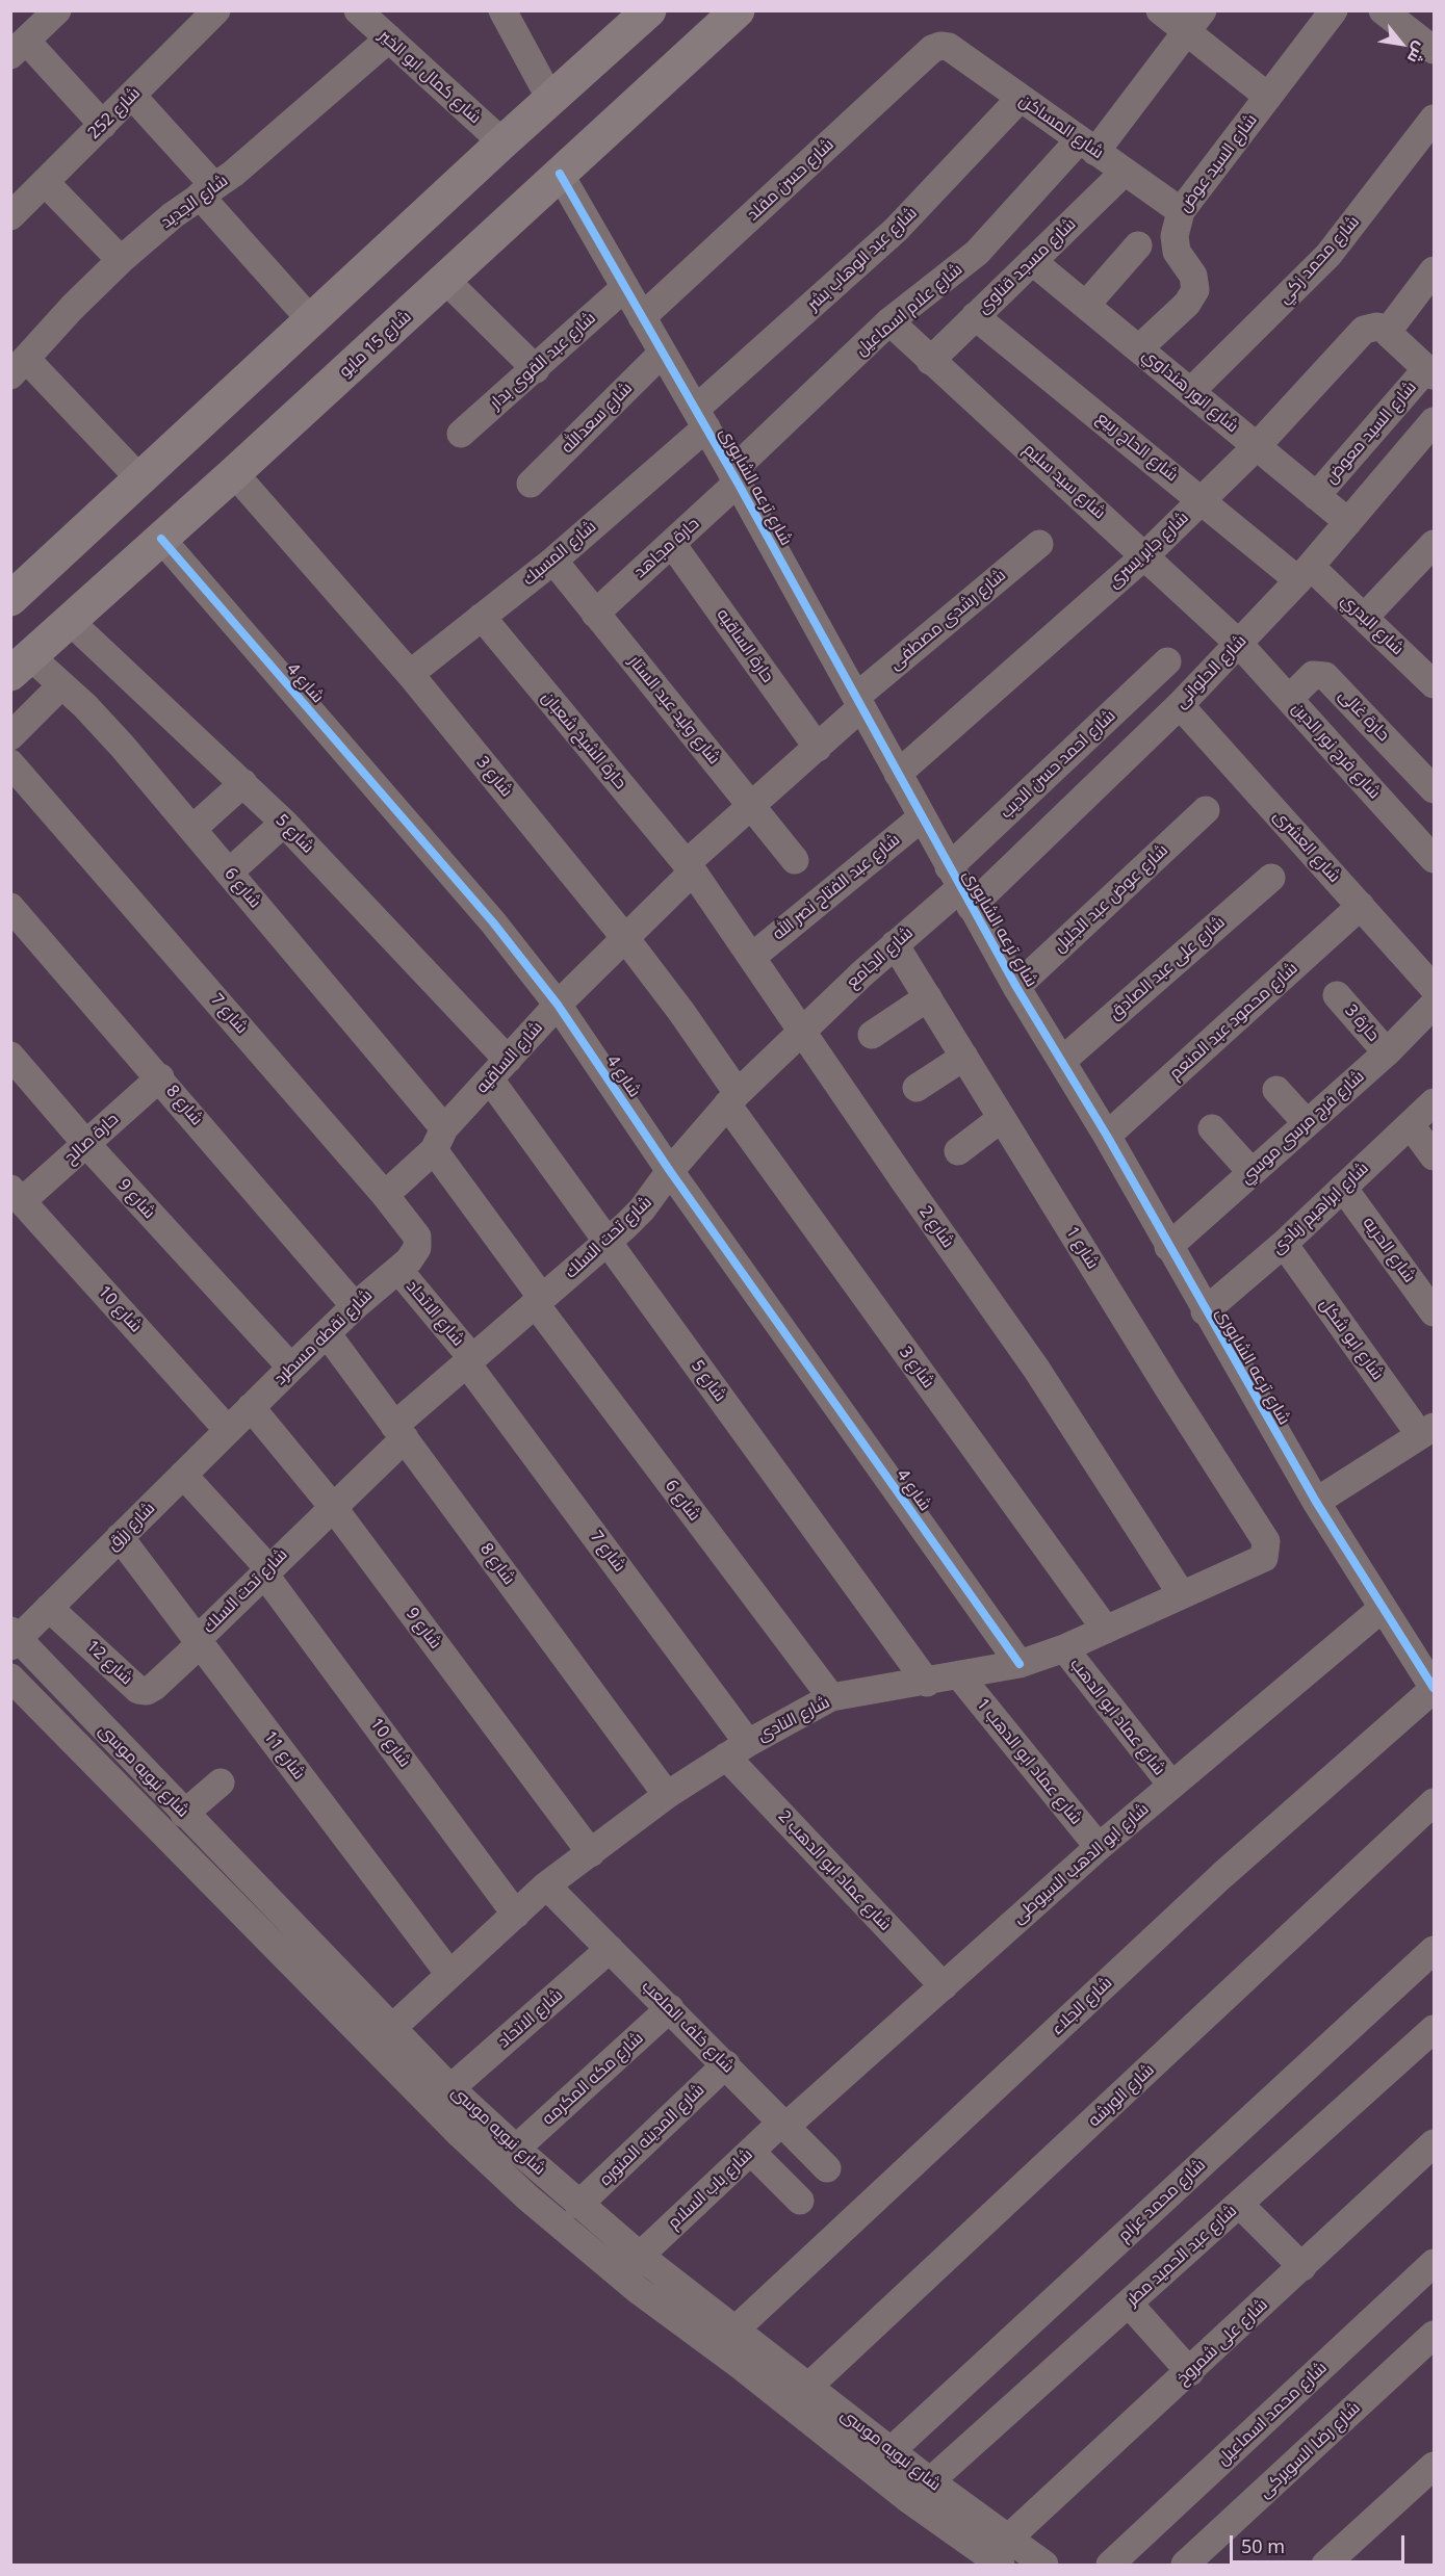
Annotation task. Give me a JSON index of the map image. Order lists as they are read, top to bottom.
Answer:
{
  "streets": {
    "main road": ["شارع 15 مايو"],
    "street": [
      "شارع كمال ابو الخير",
      "شارع 252",
      "شارع المساكن",
      "شارع السيد عوض",
      "شارع حسن مقلد",
      "شارع الجديد",
      "شارع عبد الوهاب بشر",
      "شارع محمد زكي",
      "شارع مسجد قناوى",
      "شارع علام اسماعيل",
      "شارع عبد القوى بدار",
      "شارع انور هنداوي",
      "شارع سعدالله",
      "شارع السيد معوض",
      "شارع الحاج ربيع",
      "شارع سيد سليم",
      "شارع ترعه الشابورى",
      "حارة مجاهد",
      "شارع جابر يسرى",
      "شارع المسبك",
      "شارع رشدى مصطفى",
      "شارع البدري",
      "حارة الساقيه",
      "شارع الحلوانى",
      "شارع 4",
      "شارع وليد عبد الستار",
      "حارة غالى",
      "حارة الشيخ شعبان",
      "شارع فرج نور الدين",
      "شارع احمد حسن الديب",
      "شارع 3",
      "شارع 5",
      "شارع العشرى",
      "شارع عبد الفتاح نصر الله",
      "شارع 6",
      "شارع عوض عبد الجليل",
      "شارع الجامع",
      "شارع على عبد الصادق",
      "شارع 7",
      "شارع محمود عبد المنعم",
      "حارة 3",
      "شارع الساقيه",
      "شارع 8",
      "شارع فرج مرسى موسي",
      "حارة صالح",
      "شارع 9",
      "شارع ابراهيم زبادى",
      "شارع 2",
      "شارع تحت السلك",
      "شارع 1",
      "شارع الحريه",
      "شارع 10",
      "شارع الاتحاد",
      "شارع نقطه مسطرد",
      "شارع ابو شكل",
      "شارع رزق",
      "شارع 12",
      "شارع عماد ابو الدهب",
      "شارع النادى",
      "شارع 11",
      "شارع عماد ابو الدهب 1",
      "شارع نبويه موسى",
      "شارع ابو الدهب السيوطى",
      "شارع عماد ابو الدهب 2",
      "شارع الجلاء",
      "شارع خلف الملعب",
      "شارع مكه المكرمه",
      "شارع الورشه",
      "شارع المدينه المنوره",
      "شارع باب السلام",
      "شارع محمد عزام",
      "شارع عبد الحميد مطر",
      "شارع على شمروخ",
      "شارع محمد اسماعيل",
      "شارع رضا السويركى"
    ]
  },
  "crossings": [
    ["شارع كمال ابو الخير", "شارع الجديد"],
    ["شارع المساكن", "شارع السيد عوض"],
    ["شارع المساكن", "شارع حسن مقلد"],
    ["شارع المساكن", "شارع عبد الوهاب بشر"],
    ["شارع المساكن", "شارع مسجد قناوى"],
    ["شارع المساكن", "شارع علام اسماعيل"],
    ["شارع السيد عوض", "شارع انور هنداوي"],
    ["شارع حسن مقلد", "شارع ترعه الشابورى"],
    ["شارع عبد الوهاب بشر", "شارع ترعه الشابورى"],
    ["شارع عبد الوهاب بشر", "شارع المسبك"],
    ["شارع محمد زكي", "شارع انور هنداوي"],
    ["شارع مسجد قناوى", "شارع انور هنداوي"],
    ["شارع مسجد قناوى", "شارع الحاج ربيع"],
    ["شارع مسجد قناوى", "شارع سيد سليم"],
    ["شارع علام اسماعيل", "شارع سيد سليم"],
    ["شارع علام اسماعيل", "شارع ترعه الشابورى"],
    ["شارع علام اسماعيل", "حارة مجاهد"],
    ["شارع 15 مايو", "شارع ترعه الشابورى"],
    ["شارع 15 مايو", "شارع 4"],
    ["شارع 15 مايو", "شارع 3"],
    ["شارع 15 مايو", "شارع 5"],
    ["شارع 15 مايو", "شارع 6"],
    ["شارع عبد القوى بدار", "شارع ترعه الشابورى"],
    ["شارع انور هنداوي", "شارع السيد معوض"],
    ["شارع انور هنداوي", "شارع جابر يسرى"],
    ["شارع انور هنداوي", "شارع الحلوانى"],
    ["شارع سعدالله", "شارع ترعه الشابورى"],
    ["شارع الحاج ربيع", "شارع جابر يسرى"],
    ["شارع الحاج ربيع", "شارع البدري"],
    ["شارع الحاج ربيع", "شارع الحلوانى"],
    ["شارع سيد سليم", "شارع جابر يسرى"],
    ["شارع سيد سليم", "شارع الحلوانى"],
    ["شارع سيد سليم", "شارع فرج نور الدين"],
    ["شارع ترعه الشابورى", "حارة مجاهد"],
    ["شارع ترعه الشابورى", "شارع جابر يسرى"],
    ["شارع ترعه الشابورى", "شارع المسبك"],
    ["شارع ترعه الشابورى", "شارع رشدى مصطفى"],
    ["شارع ترعه الشابورى", "شارع الحلوانى"],
    ["شارع ترعه الشابورى", "شارع احمد حسن الديب"],
    ["شارع ترعه الشابورى", "شارع عبد الفتاح نصر الله"],
    ["شارع ترعه الشابورى", "شارع عوض عبد الجليل"],
    ["شارع ترعه الشابورى", "شارع الجامع"],
    ["شارع ترعه الشابورى", "شارع على عبد الصادق"],
    ["شارع ترعه الشابورى", "شارع محمود عبد المنعم"],
    ["شارع ترعه الشابورى", "شارع الساقيه"],
    ["شارع ترعه الشابورى", "شارع فرج مرسى موسي"],
    ["شارع ترعه الشابورى", "شارع ابراهيم زبادى"],
    ["شارع ترعه الشابورى", "شارع ابو الدهب السيوطى"],
    ["شارع ترعه الشابورى", "شارع الجلاء"],
    ["حارة مجاهد", "حارة الساقيه"],
    ["حارة مجاهد", "شارع وليد عبد الستار"],
    ["شارع المسبك", "شارع وليد عبد الستار"],
    ["شارع المسبك", "حارة الشيخ شعبان"],
    ["شارع المسبك", "شارع 3"],
    ["شارع رشدى مصطفى", "شارع الساقيه"],
    ["شارع البدري", "شارع الحلوانى"],
    ["حارة الساقيه", "شارع الساقيه"],
    ["شارع الحلوانى", "شارع فرج نور الدين"],
    ["شارع الحلوانى", "شارع احمد حسن الديب"],
    ["شارع الحلوانى", "شارع العشرى"],
    ["شارع الحلوانى", "شارع الجامع"],
    ["شارع 4", "شارع الساقيه"],
    ["شارع 4", "شارع تحت السلك"],
    ["شارع 4", "شارع النادى"],
    ["شارع وليد عبد الستار", "شارع الساقيه"],
    ["حارة غالى", "شارع فرج نور الدين"],
    ["حارة الشيخ شعبان", "شارع الساقيه"],
    ["حارة الشيخ شعبان", "شارع 2"],
    ["شارع احمد حسن الديب", "شارع الجامع"],
    ["شارع 3", "شارع الساقيه"],
    ["شارع 3", "شارع تحت السلك"],
    ["شارع 3", "شارع النادى"],
    ["شارع 5", "شارع الساقيه"],
    ["شارع 5", "شارع تحت السلك"],
    ["شارع 5", "شارع النادى"],
    ["شارع العشرى", "شارع محمود عبد المنعم"],
    ["شارع عبد الفتاح نصر الله", "شارع 2"],
    ["شارع 6", "شارع الساقيه"],
    ["شارع 6", "شارع تحت السلك"],
    ["شارع 6", "شارع النادى"],
    ["شارع الجامع", "شارع 2"],
    ["شارع الجامع", "شارع تحت السلك"],
    ["شارع الجامع", "شارع 1"],
    ["شارع 7", "شارع الساقيه"],
    ["شارع 7", "شارع تحت السلك"],
    ["شارع 7", "شارع الاتحاد"],
    ["شارع 7", "شارع نقطه مسطرد"],
    ["شارع 7", "شارع النادى"],
    ["شارع 7", "شارع عماد ابو الدهب 2"],
    ["حارة 3", "شارع فرج مرسى موسي"],
    ["شارع الساقيه", "شارع 2"],
    ["شارع 8", "حارة صالح"],
    ["شارع 8", "شارع تحت السلك"],
    ["شارع 8", "شارع نقطه مسطرد"],
    ["شارع 8", "شارع النادى"],
    ["حارة صالح", "شارع 9"],
    ["حارة صالح", "شارع 10"],
    ["شارع 9", "شارع تحت السلك"],
    ["شارع 9", "شارع نقطه مسطرد"],
    ["شارع 9", "شارع رزق"],
    ["شارع 9", "شارع النادى"],
    ["شارع ابراهيم زبادى", "شارع الحريه"],
    ["شارع ابراهيم زبادى", "شارع ابو شكل"],
    ["شارع 2", "شارع تحت السلك"],
    ["شارع 2", "شارع النادى"],
    ["شارع تحت السلك", "شارع 10"],
    ["شارع تحت السلك", "شارع الاتحاد"],
    ["شارع تحت السلك", "شارع 12"],
    ["شارع تحت السلك", "شارع 11"],
    ["شارع 1", "شارع النادى"],
    ["شارع 10", "شارع رزق"],
    ["شارع 10", "شارع النادى"],
    ["شارع الاتحاد", "شارع نقطه مسطرد"],
    ["شارع الاتحاد", "شارع نبويه موسى"],
    ["شارع الاتحاد", "شارع خلف الملعب"],
    ["شارع نقطه مسطرد", "شارع رزق"],
    ["شارع رزق", "شارع 12"],
    ["شارع رزق", "شارع 11"],
    ["شارع رزق", "شارع نبويه موسى"],
    ["شارع 12", "شارع 11"],
    ["شارع عماد ابو الدهب", "شارع النادى"],
    ["شارع عماد ابو الدهب", "شارع ابو الدهب السيوطى"],
    ["شارع النادى", "شارع 11"],
    ["شارع النادى", "شارع عماد ابو الدهب 1"],
    ["شارع النادى", "شارع نبويه موسى"],
    ["شارع النادى", "شارع عماد ابو الدهب 2"],
    ["شارع النادى", "شارع خلف الملعب"],
    ["شارع عماد ابو الدهب 1", "شارع ابو الدهب السيوطى"],
    ["شارع نبويه موسى", "شارع الجلاء"],
    ["شارع نبويه موسى", "شارع مكه المكرمه"],
    ["شارع نبويه موسى", "شارع الورشه"],
    ["شارع نبويه موسى", "شارع المدينه المنوره"],
    ["شارع نبويه موسى", "شارع باب السلام"],
    ["شارع نبويه موسى", "شارع محمد عزام"],
    ["شارع نبويه موسى", "شارع عبد الحميد مطر"],
    ["شارع نبويه موسى", "شارع على شمروخ"],
    ["شارع ابو الدهب السيوطى", "شارع عماد ابو الدهب 2"],
    ["شارع ابو الدهب السيوطى", "شارع خلف الملعب"],
    ["شارع ابو الدهب السيوطى", "شارع باب السلام"],
    ["شارع خلف الملعب", "شارع مكه المكرمه"],
    ["شارع خلف الملعب", "شارع المدينه المنوره"],
    ["شارع خلف الملعب", "شارع باب السلام"]
  ],
  "scale_bar": "50 m",
  "north": "bottom right"
}
